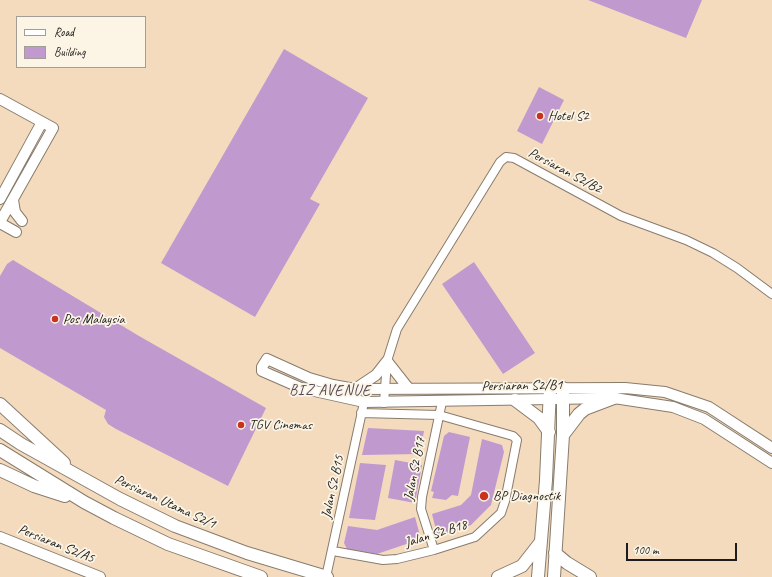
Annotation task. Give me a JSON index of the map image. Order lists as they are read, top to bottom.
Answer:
{
  "streets": {
    "main road": ["Persiaran Utama S2/1"],
    "street": [
      "Persiaran S2/B2",
      "Persiaran S2/B1",
      "Jalan S2 B17",
      "Jalan S2 B15",
      "Jalan S2 B18",
      "Persiaran S2/A5"
    ]
  },
  "crossings": [
    ["Persiaran S2/B2", "Persiaran S2/B1"],
    ["Persiaran S2/B1", "Jalan S2 B17"],
    ["Persiaran S2/B1", "Jalan S2 B15"],
    ["Jalan S2 B17", "Jalan S2 B18"],
    ["Jalan S2 B15", "Persiaran Utama S2/1"],
    ["Jalan S2 B15", "Jalan S2 B18"]
  ],
  "districts": ["BIZ AVENUE"],
  "places": [
    "Hotel S2",
    "Pos Malaysia",
    "TGV Cinemas",
    "BP Diagnostik"
  ],
  "legend": ["Road", "Building"],
  "scale_bar": "100 m"
}
